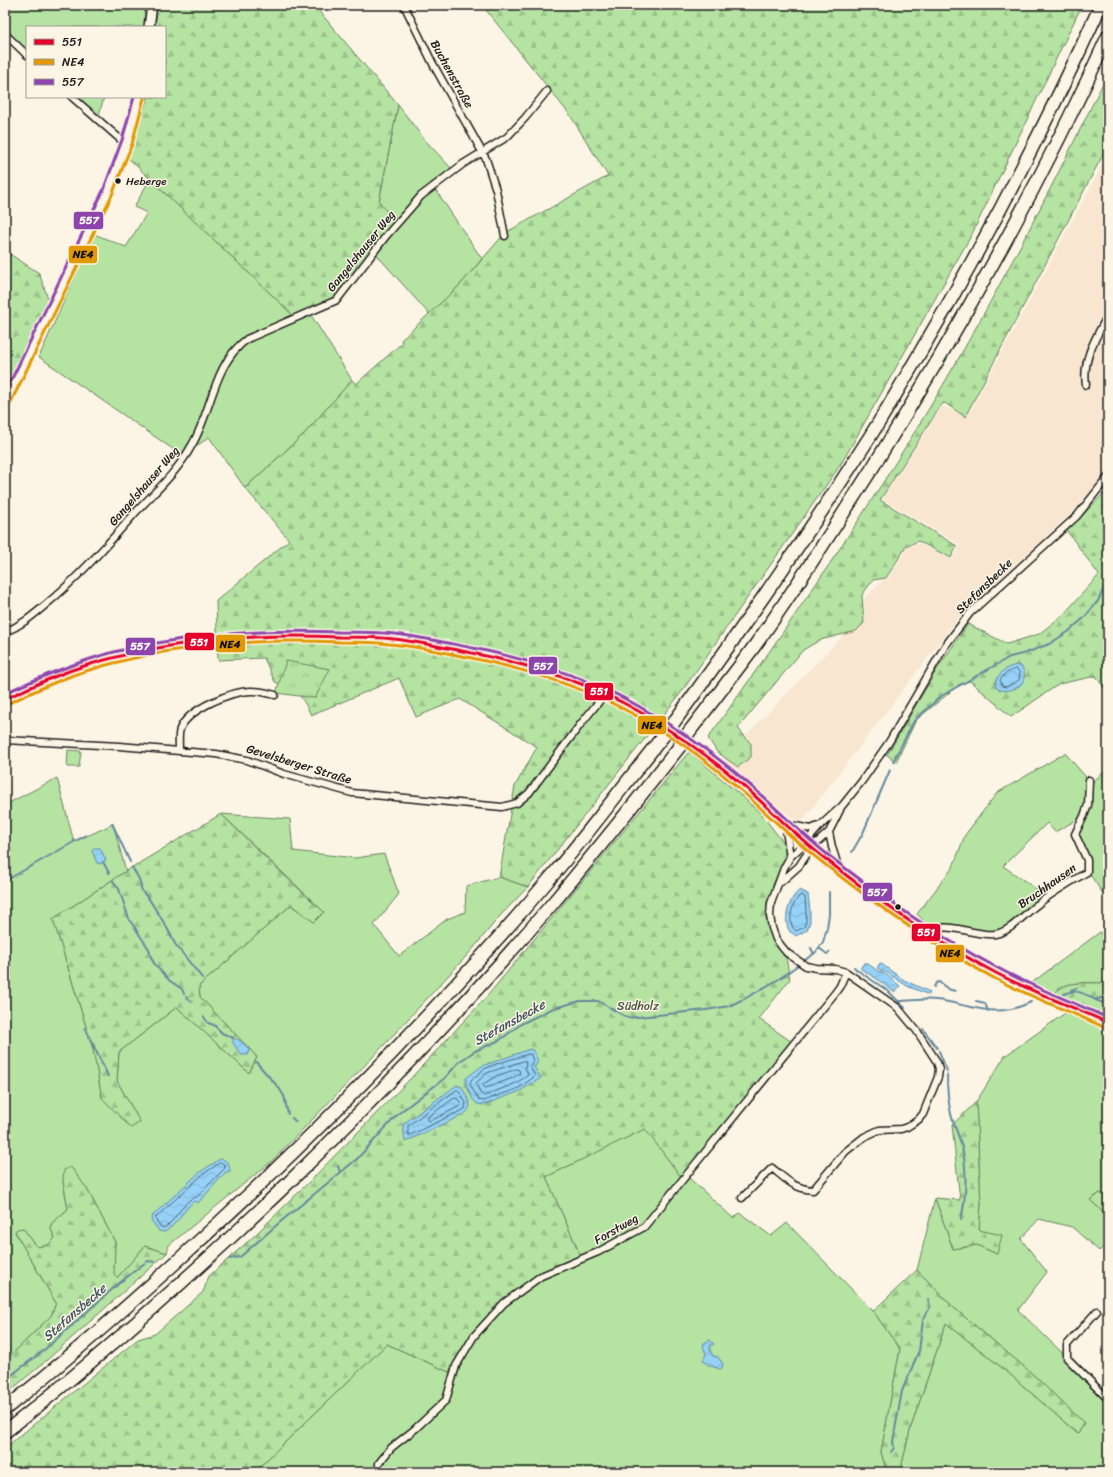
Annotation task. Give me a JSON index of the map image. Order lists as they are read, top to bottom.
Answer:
{
  "streets": {
    "street": [
      "Buchenstraße",
      "Gangelshauser Weg",
      "Stefansbecke",
      "Gevelsberger Straße",
      "Bruchhausen",
      "Forstweg"
    ]
  },
  "crossings": [
    ["Buchenstraße", "Gangelshauser Weg"]
  ],
  "water": ["Stefansbecke"],
  "parks": ["Südholz"],
  "places": ["Heberge"],
  "lines": ["transit line NE4", "transit line 557", "transit line 551"],
  "legend": ["551", "NE4", "557"]
}
